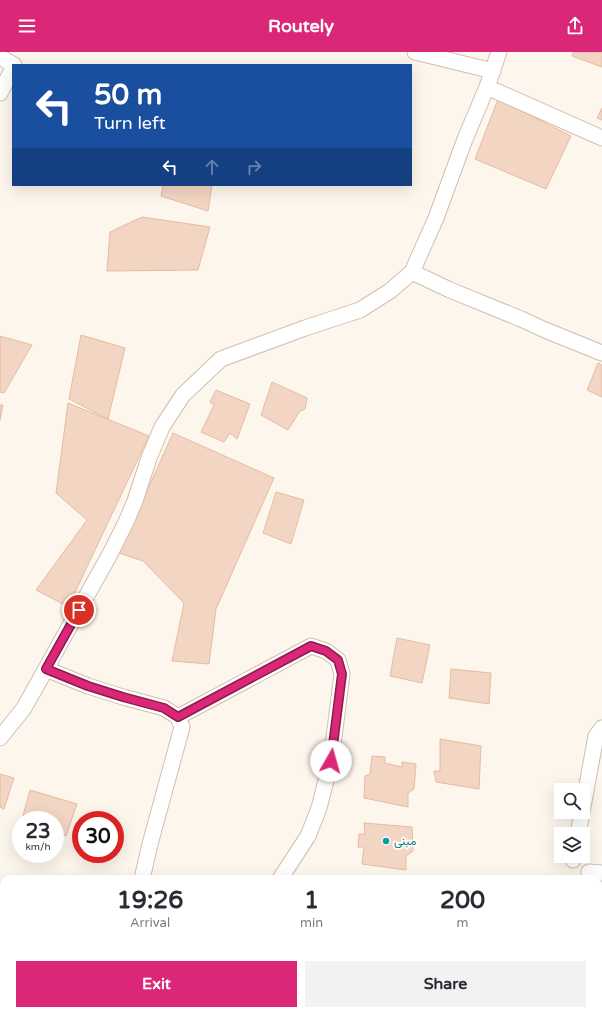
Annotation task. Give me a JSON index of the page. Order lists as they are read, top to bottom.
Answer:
{
  "places": ["مبنى"],
  "page": {
    "header": "Routely",
    "turn": ["50 m", "Turn left"],
    "speed": "23 km/h",
    "limit": "30",
    "eta": [
      "19:26",
      "Arrival",
      "1",
      "min",
      "200",
      "m"
    ],
    "buttons": ["Exit", "Share"]
  }
}
